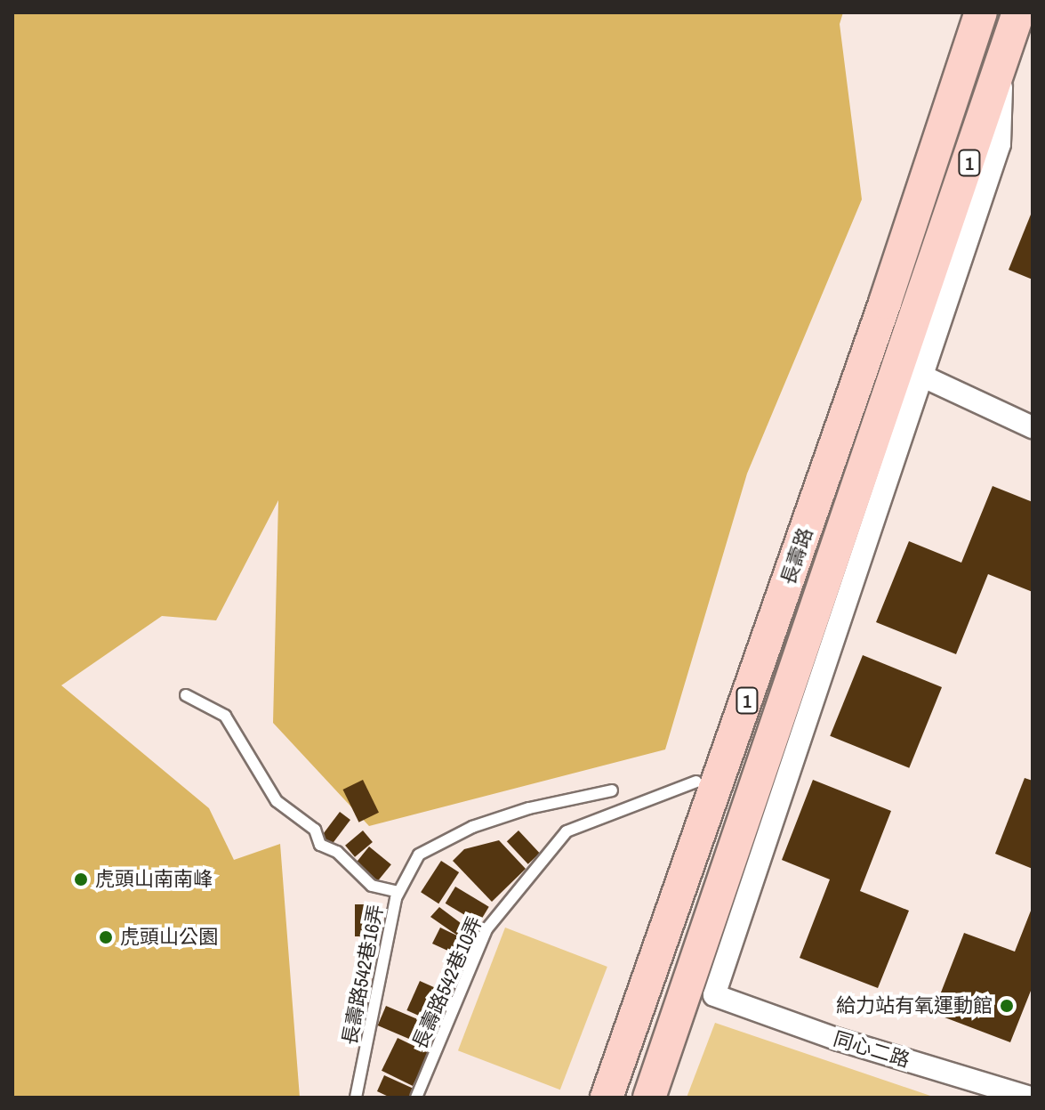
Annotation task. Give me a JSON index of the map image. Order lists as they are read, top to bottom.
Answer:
{
  "streets": {
    "main road": ["1", "長壽路"],
    "street": ["同心二路"],
    "lane": ["長壽路542巷16弄", "長壽路542巷10弄"]
  },
  "crossings": [
    ["長壽路", "同心二路"]
  ],
  "places": ["虎頭山南南峰", "虎頭山公園", "給力站有氧運動館"]
}
